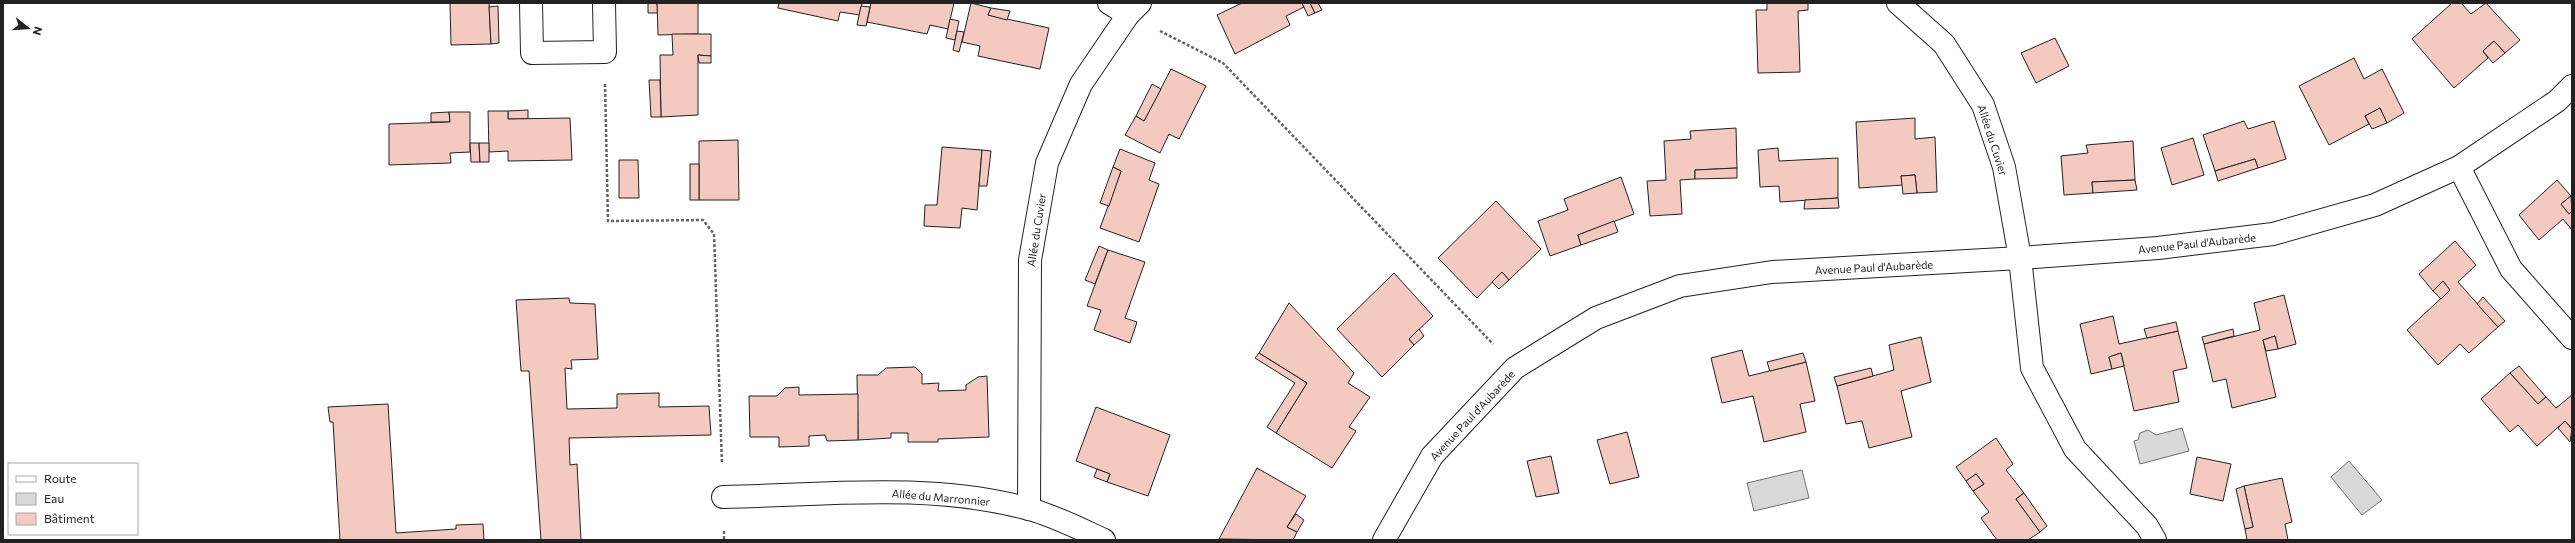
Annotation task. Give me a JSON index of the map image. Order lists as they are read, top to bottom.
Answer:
{
  "streets": {
    "street": ["Allée du Cuvier", "Avenue Paul d'Aubarède", "Allée du Marronnier"]
  },
  "crossings": [
    ["Allée du Cuvier", "Avenue Paul d'Aubarède"],
    ["Allée du Cuvier", "Allée du Marronnier"]
  ],
  "legend": ["Route", "Eau", "Bâtiment"],
  "north": "right"
}
